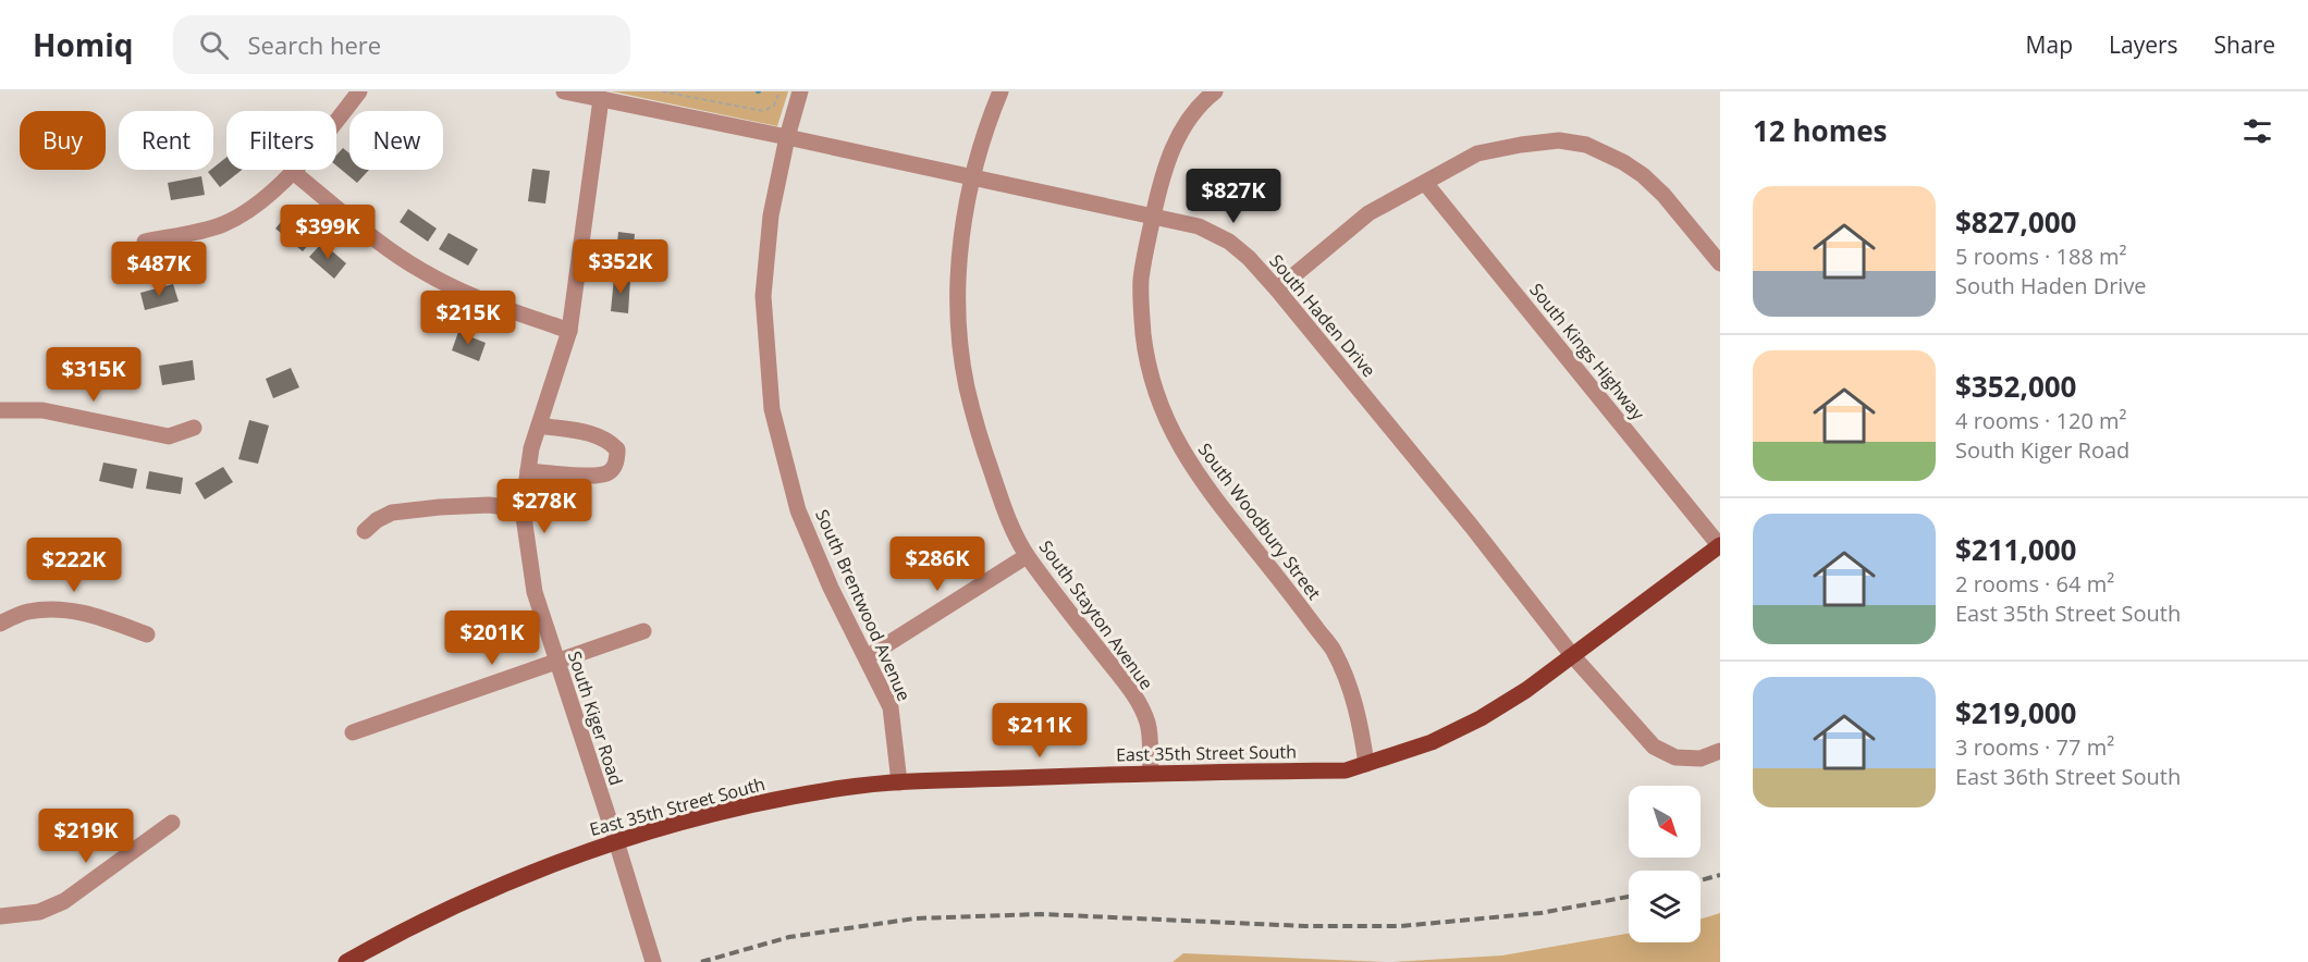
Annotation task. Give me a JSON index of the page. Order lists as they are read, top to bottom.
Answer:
{
  "streets": {
    "main road": ["East 35th Street South"],
    "street": [
      "South Haden Drive",
      "South Kings Highway",
      "South Woodbury Street",
      "South Brentwood Avenue",
      "South Stayton Avenue",
      "South Kiger Road"
    ]
  },
  "crossings": [
    ["South Haden Drive", "South Woodbury Street"],
    ["South Haden Drive", "South Brentwood Avenue"],
    ["South Haden Drive", "South Stayton Avenue"],
    ["South Haden Drive", "South Kiger Road"],
    ["South Haden Drive", "East 35th Street South"],
    ["South Kings Highway", "East 35th Street South"],
    ["South Woodbury Street", "East 35th Street South"],
    ["South Brentwood Avenue", "East 35th Street South"],
    ["South Stayton Avenue", "East 35th Street South"],
    ["South Kiger Road", "East 35th Street South"]
  ],
  "north": "bottom right",
  "page": {
    "header": "Homiq",
    "search": "Search here",
    "nav": ["Map", "Layers", "Share"],
    "heading": "12 homes",
    "chip": [
      "Buy",
      "Rent",
      "Filters",
      "New"
    ],
    "price": [
      "$827K",
      "$399K",
      "$352K",
      "$487K",
      "$215K",
      "$315K",
      "$278K",
      "$286K",
      "$222K",
      "$201K",
      "$211K",
      "$219K"
    ],
    "list": [
      {
        "name": "$827,000",
        "note": "5 rooms · 188 m² · South Haden Drive"
      },
      {
        "name": "$352,000",
        "note": "4 rooms · 120 m² · South Kiger Road"
      },
      {
        "name": "$211,000",
        "note": "2 rooms · 64 m² · East 35th Street South"
      },
      {
        "name": "$219,000",
        "note": "3 rooms · 77 m² · East 36th Street South"
      }
    ]
  }
}
